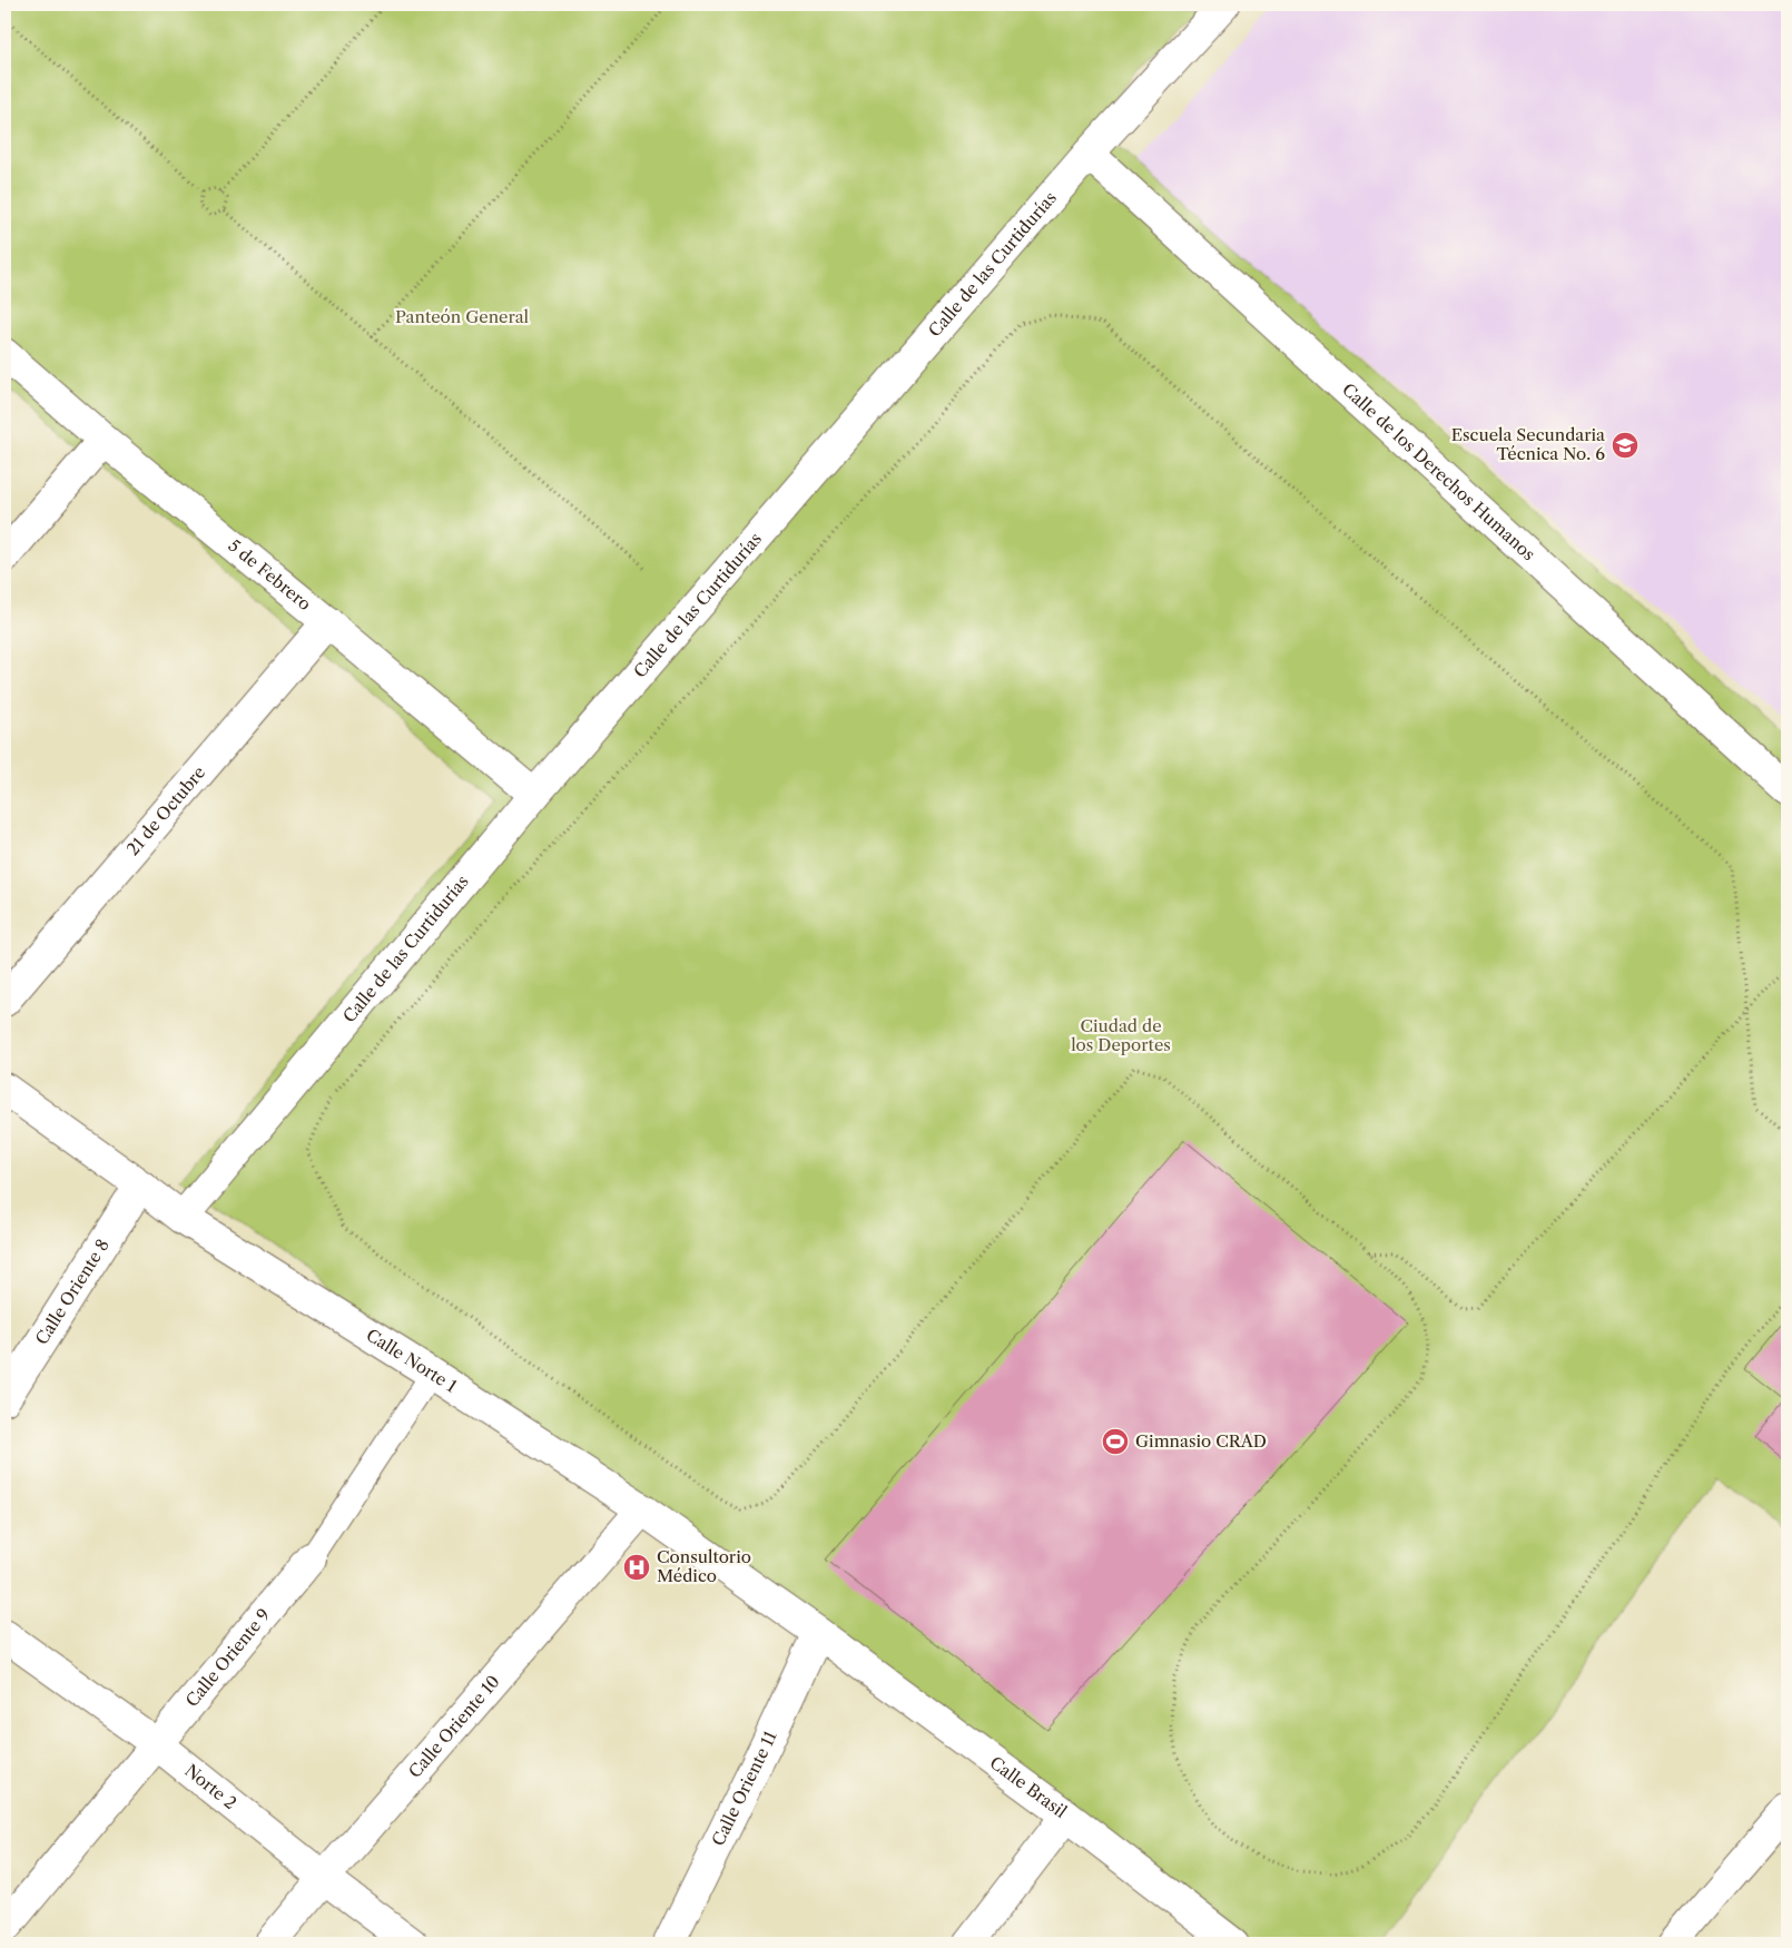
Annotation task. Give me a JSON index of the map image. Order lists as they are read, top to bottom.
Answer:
{
  "streets": {
    "street": [
      "Calle de las Curtidurías",
      "Calle de los Derechos Humanos",
      "5 de Febrero",
      "21 de Octubre",
      "Calle Oriente 8",
      "Calle Norte 1",
      "Calle Oriente 9",
      "Calle Oriente 10",
      "Norte 2",
      "Calle Brasil",
      "Calle Oriente 11"
    ]
  },
  "crossings": [
    ["Calle de las Curtidurías", "Calle de los Derechos Humanos"],
    ["Calle de las Curtidurías", "5 de Febrero"],
    ["Calle de las Curtidurías", "Calle Norte 1"],
    ["5 de Febrero", "21 de Octubre"],
    ["Calle Oriente 8", "Calle Norte 1"],
    ["Calle Norte 1", "Calle Oriente 9"],
    ["Calle Norte 1", "Calle Oriente 10"],
    ["Calle Norte 1", "Calle Brasil"],
    ["Calle Norte 1", "Calle Oriente 11"],
    ["Calle Oriente 9", "Norte 2"],
    ["Calle Oriente 10", "Norte 2"],
    ["Calle Brasil", "Calle Oriente 11"]
  ],
  "parks": ["Panteón General", "Ciudad de los Deportes"],
  "places": {
    "school or university": ["Escuela Secundaria Técnica No. 6"],
    "sports": ["Gimnasio CRAD"],
    "hospital": ["Consultorio Médico"]
  }
}
